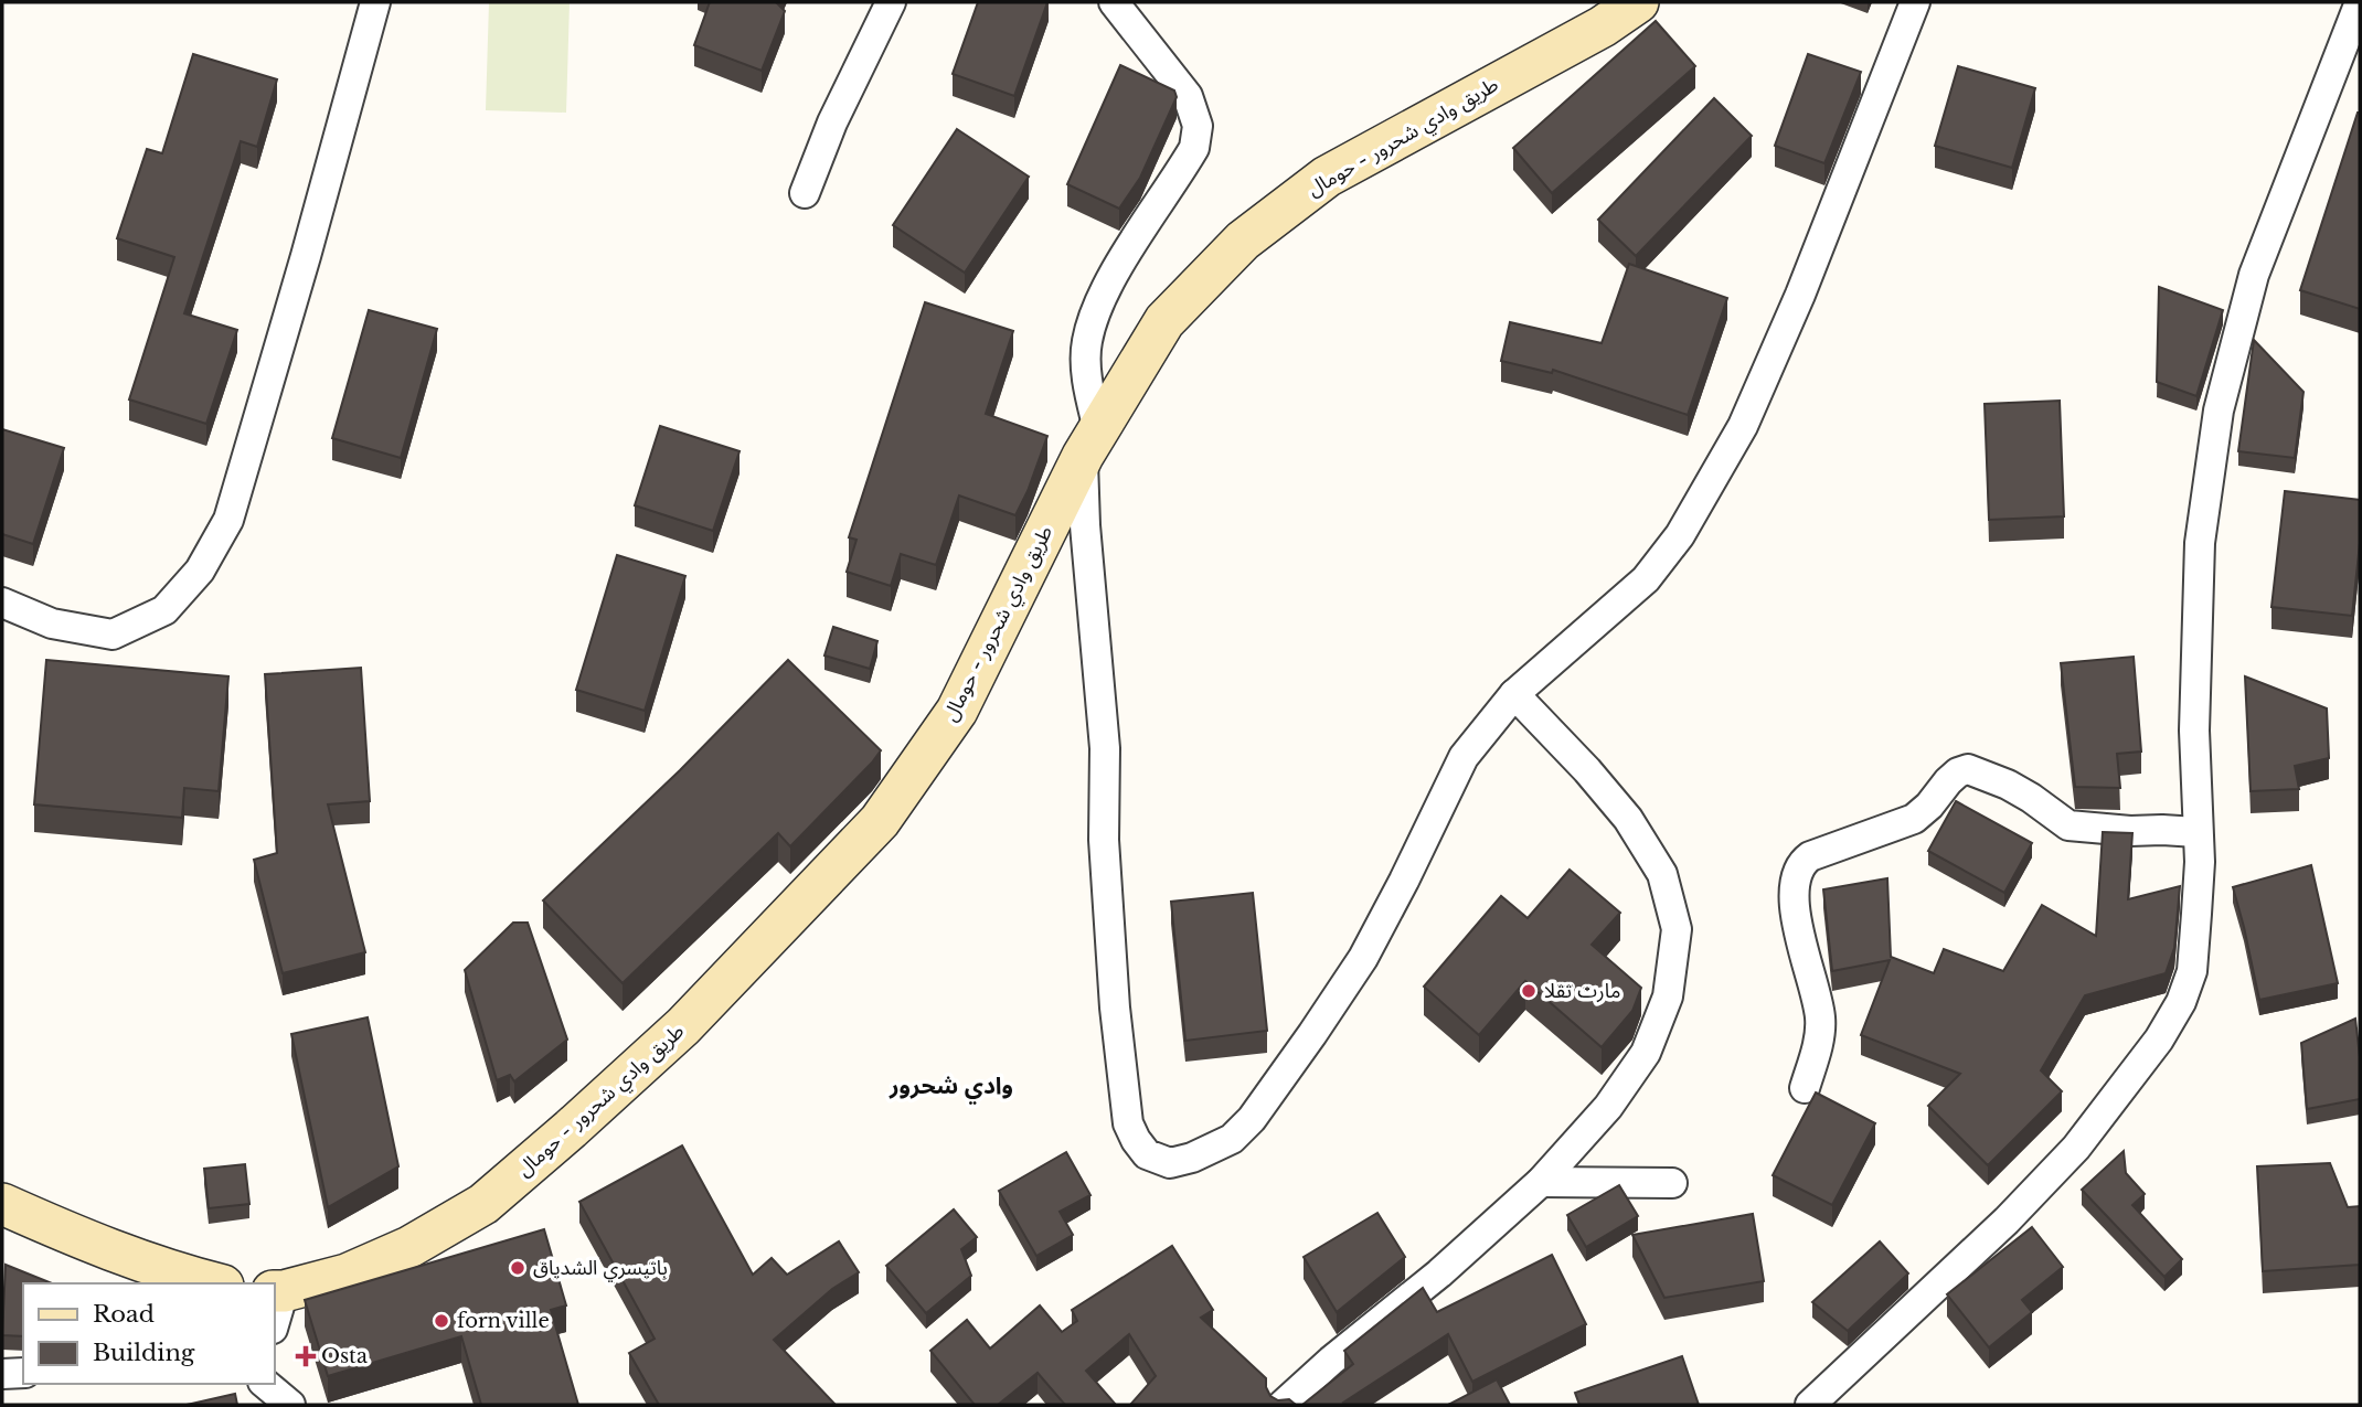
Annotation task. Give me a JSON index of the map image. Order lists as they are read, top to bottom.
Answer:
{
  "streets": {
    "main road": ["طريق وادي شحرور - حومال"]
  },
  "districts": ["وادي شحرور"],
  "places": {
    "other": ["مارت تقلا", "باتيسري الشدياق", "forn ville"],
    "health": ["Osta"]
  },
  "legend": ["Road", "Building"]
}
